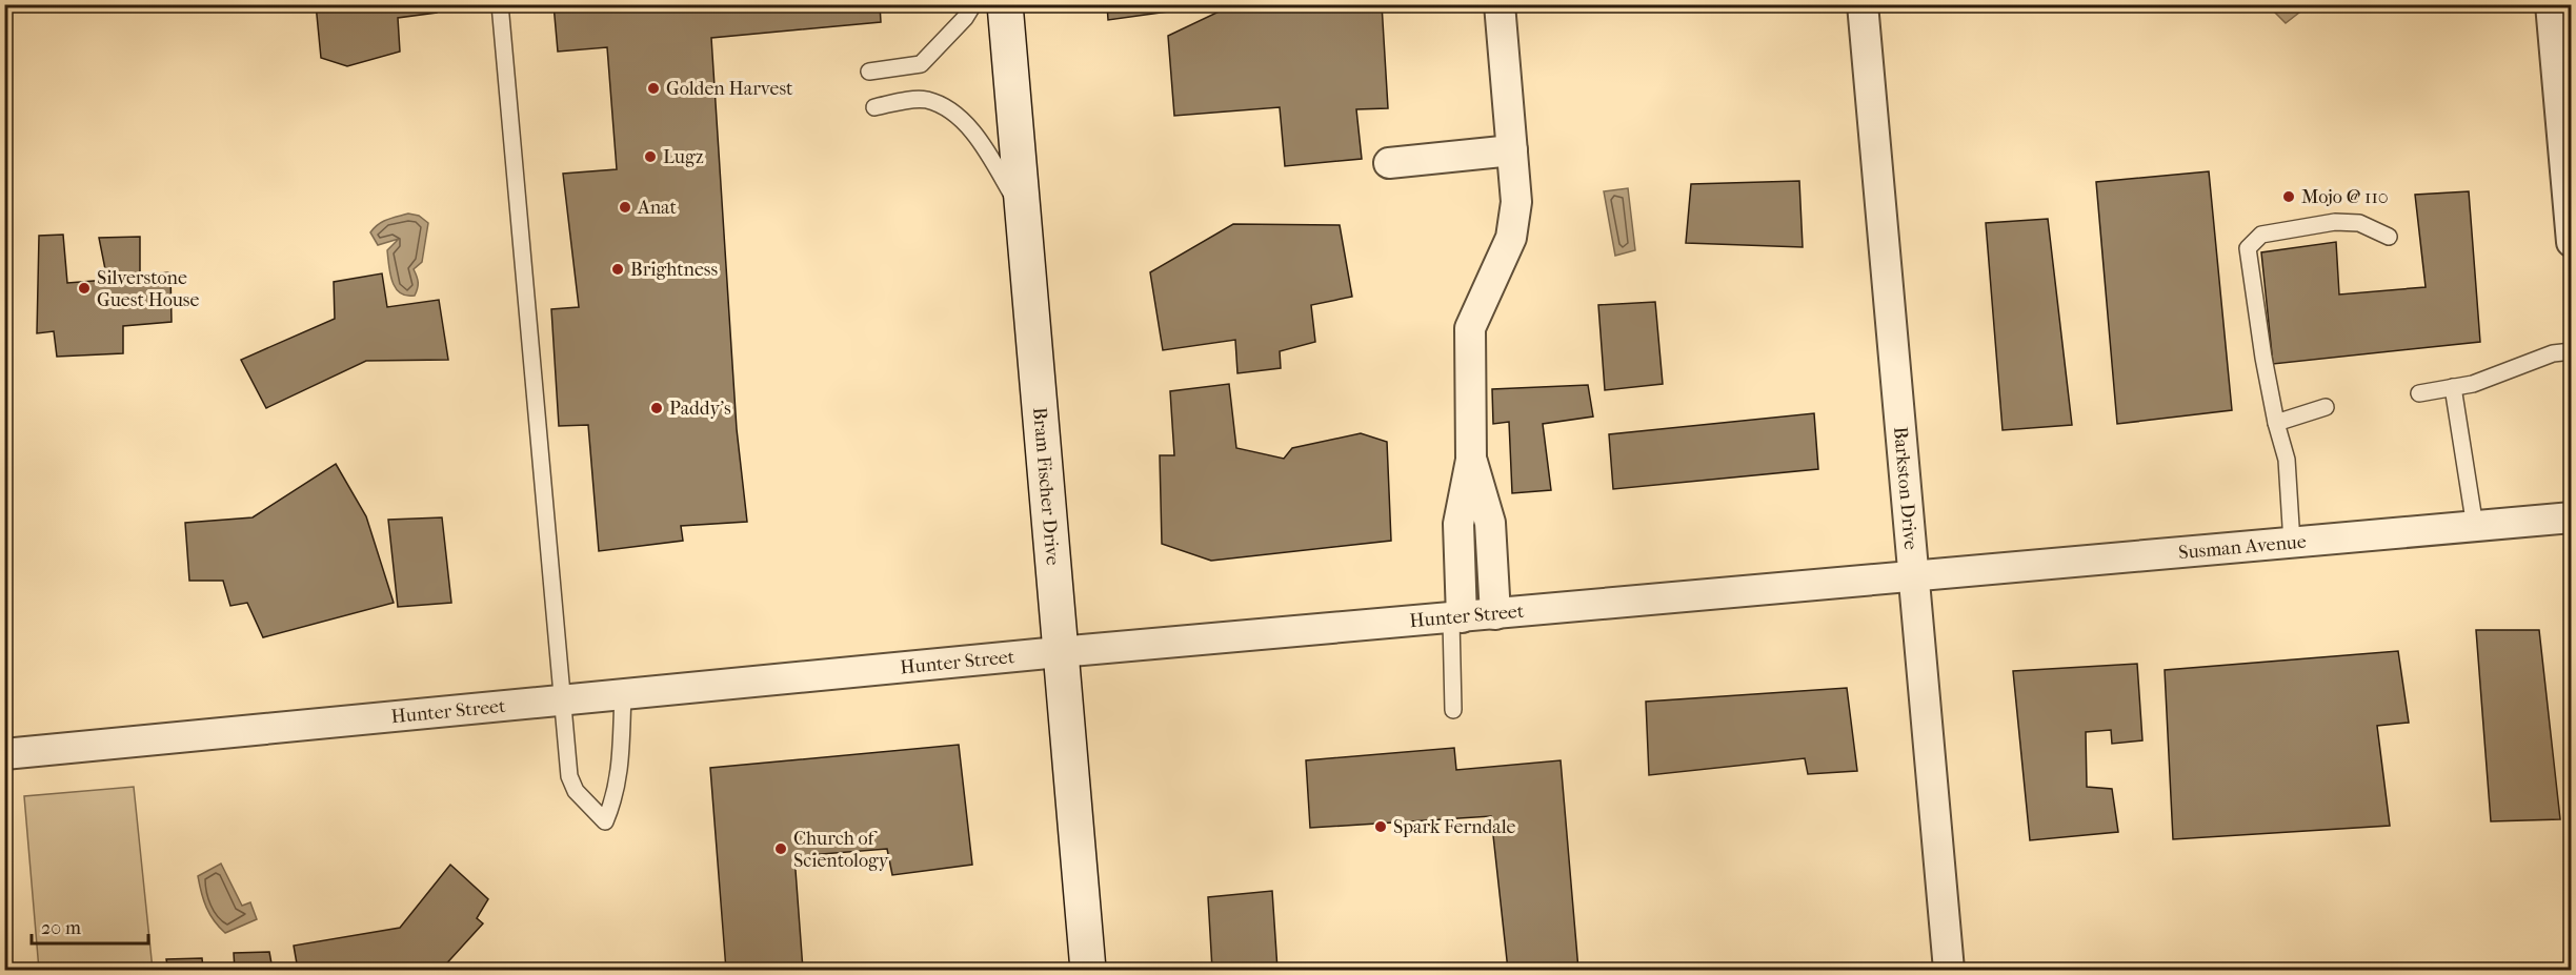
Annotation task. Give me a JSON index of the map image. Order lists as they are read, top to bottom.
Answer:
{
  "streets": {
    "main road": ["Bram Fischer Drive"],
    "street": ["Barkston Drive", "Susman Avenue", "Hunter Street"]
  },
  "crossings": [
    ["Bram Fischer Drive", "Hunter Street"],
    ["Barkston Drive", "Susman Avenue"],
    ["Barkston Drive", "Hunter Street"],
    ["Susman Avenue", "Hunter Street"]
  ],
  "places": [
    "Golden Harvest",
    "Lugz",
    "Mojo @ 110",
    "Anat",
    "Brightness",
    "Silverstone Guest House",
    "Paddy's",
    "Spark Ferndale",
    "Church of Scientology"
  ],
  "scale_bar": "20 m"
}
